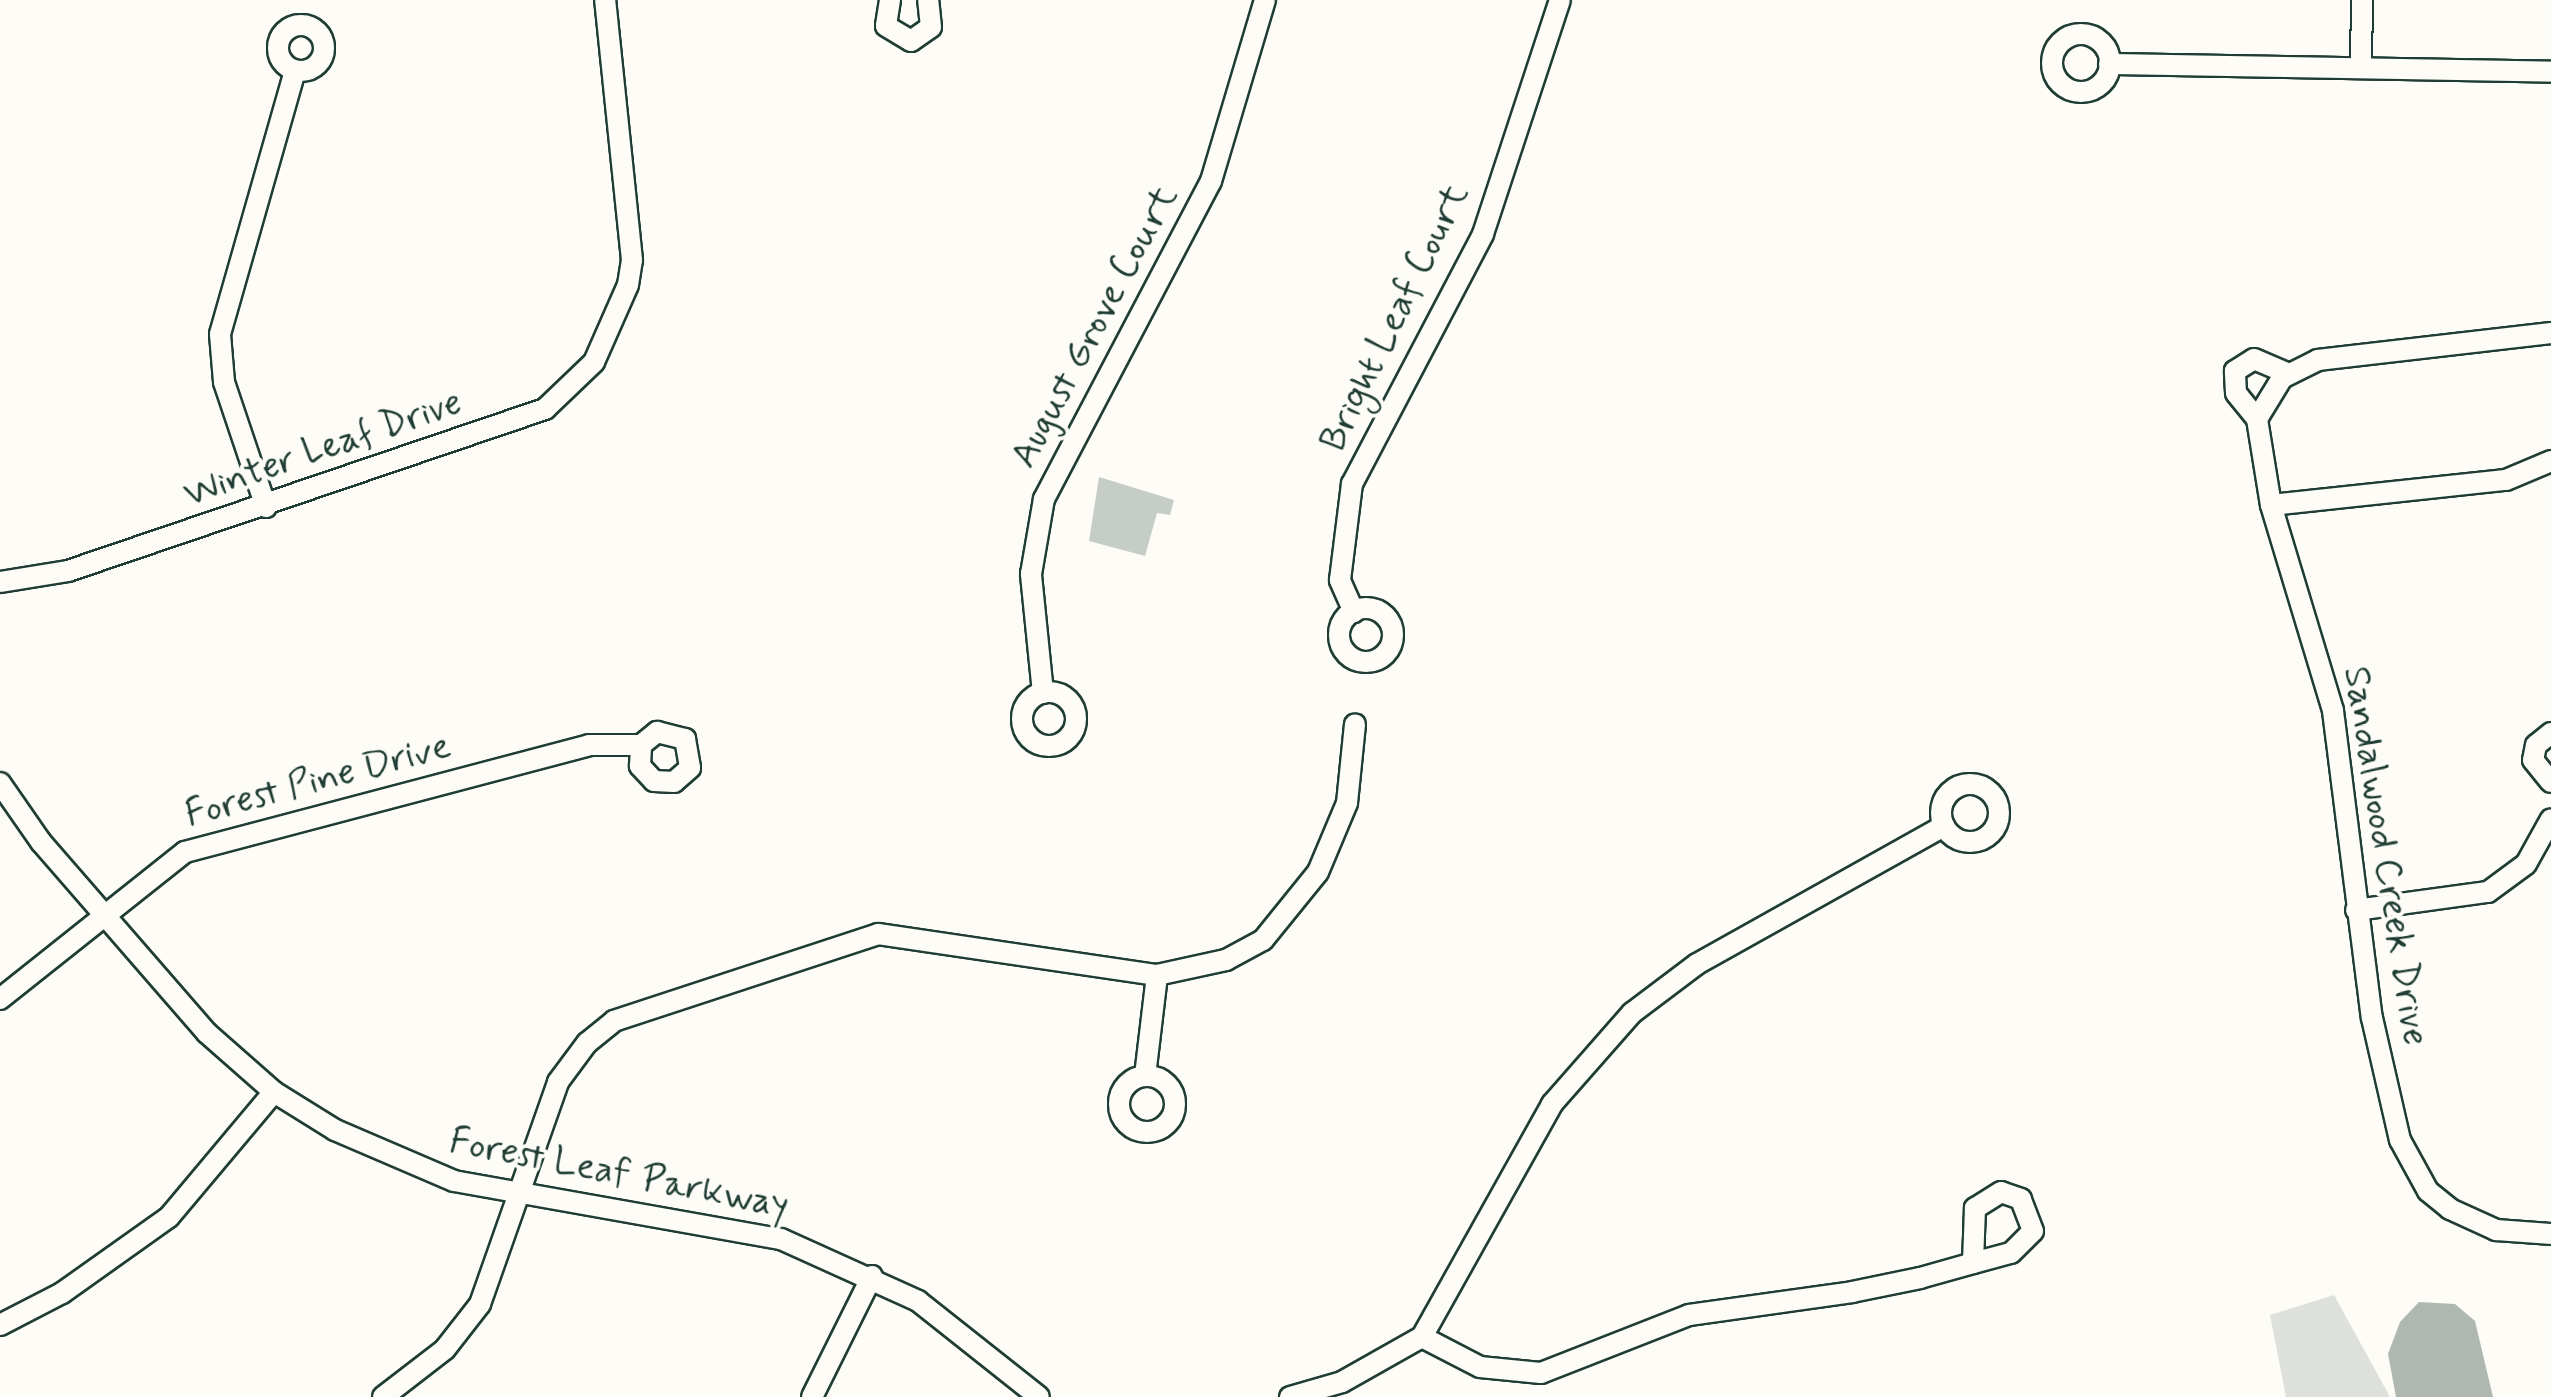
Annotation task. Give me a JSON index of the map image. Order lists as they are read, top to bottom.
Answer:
{
  "streets": {
    "street": [
      "Bright Leaf Court",
      "August Grove Court",
      "Winter Leaf Drive",
      "Forest Pine Drive",
      "Sandalwood Creek Drive",
      "Forest Leaf Parkway"
    ]
  },
  "crossings": [
    ["Forest Pine Drive", "Forest Leaf Parkway"]
  ]
}
